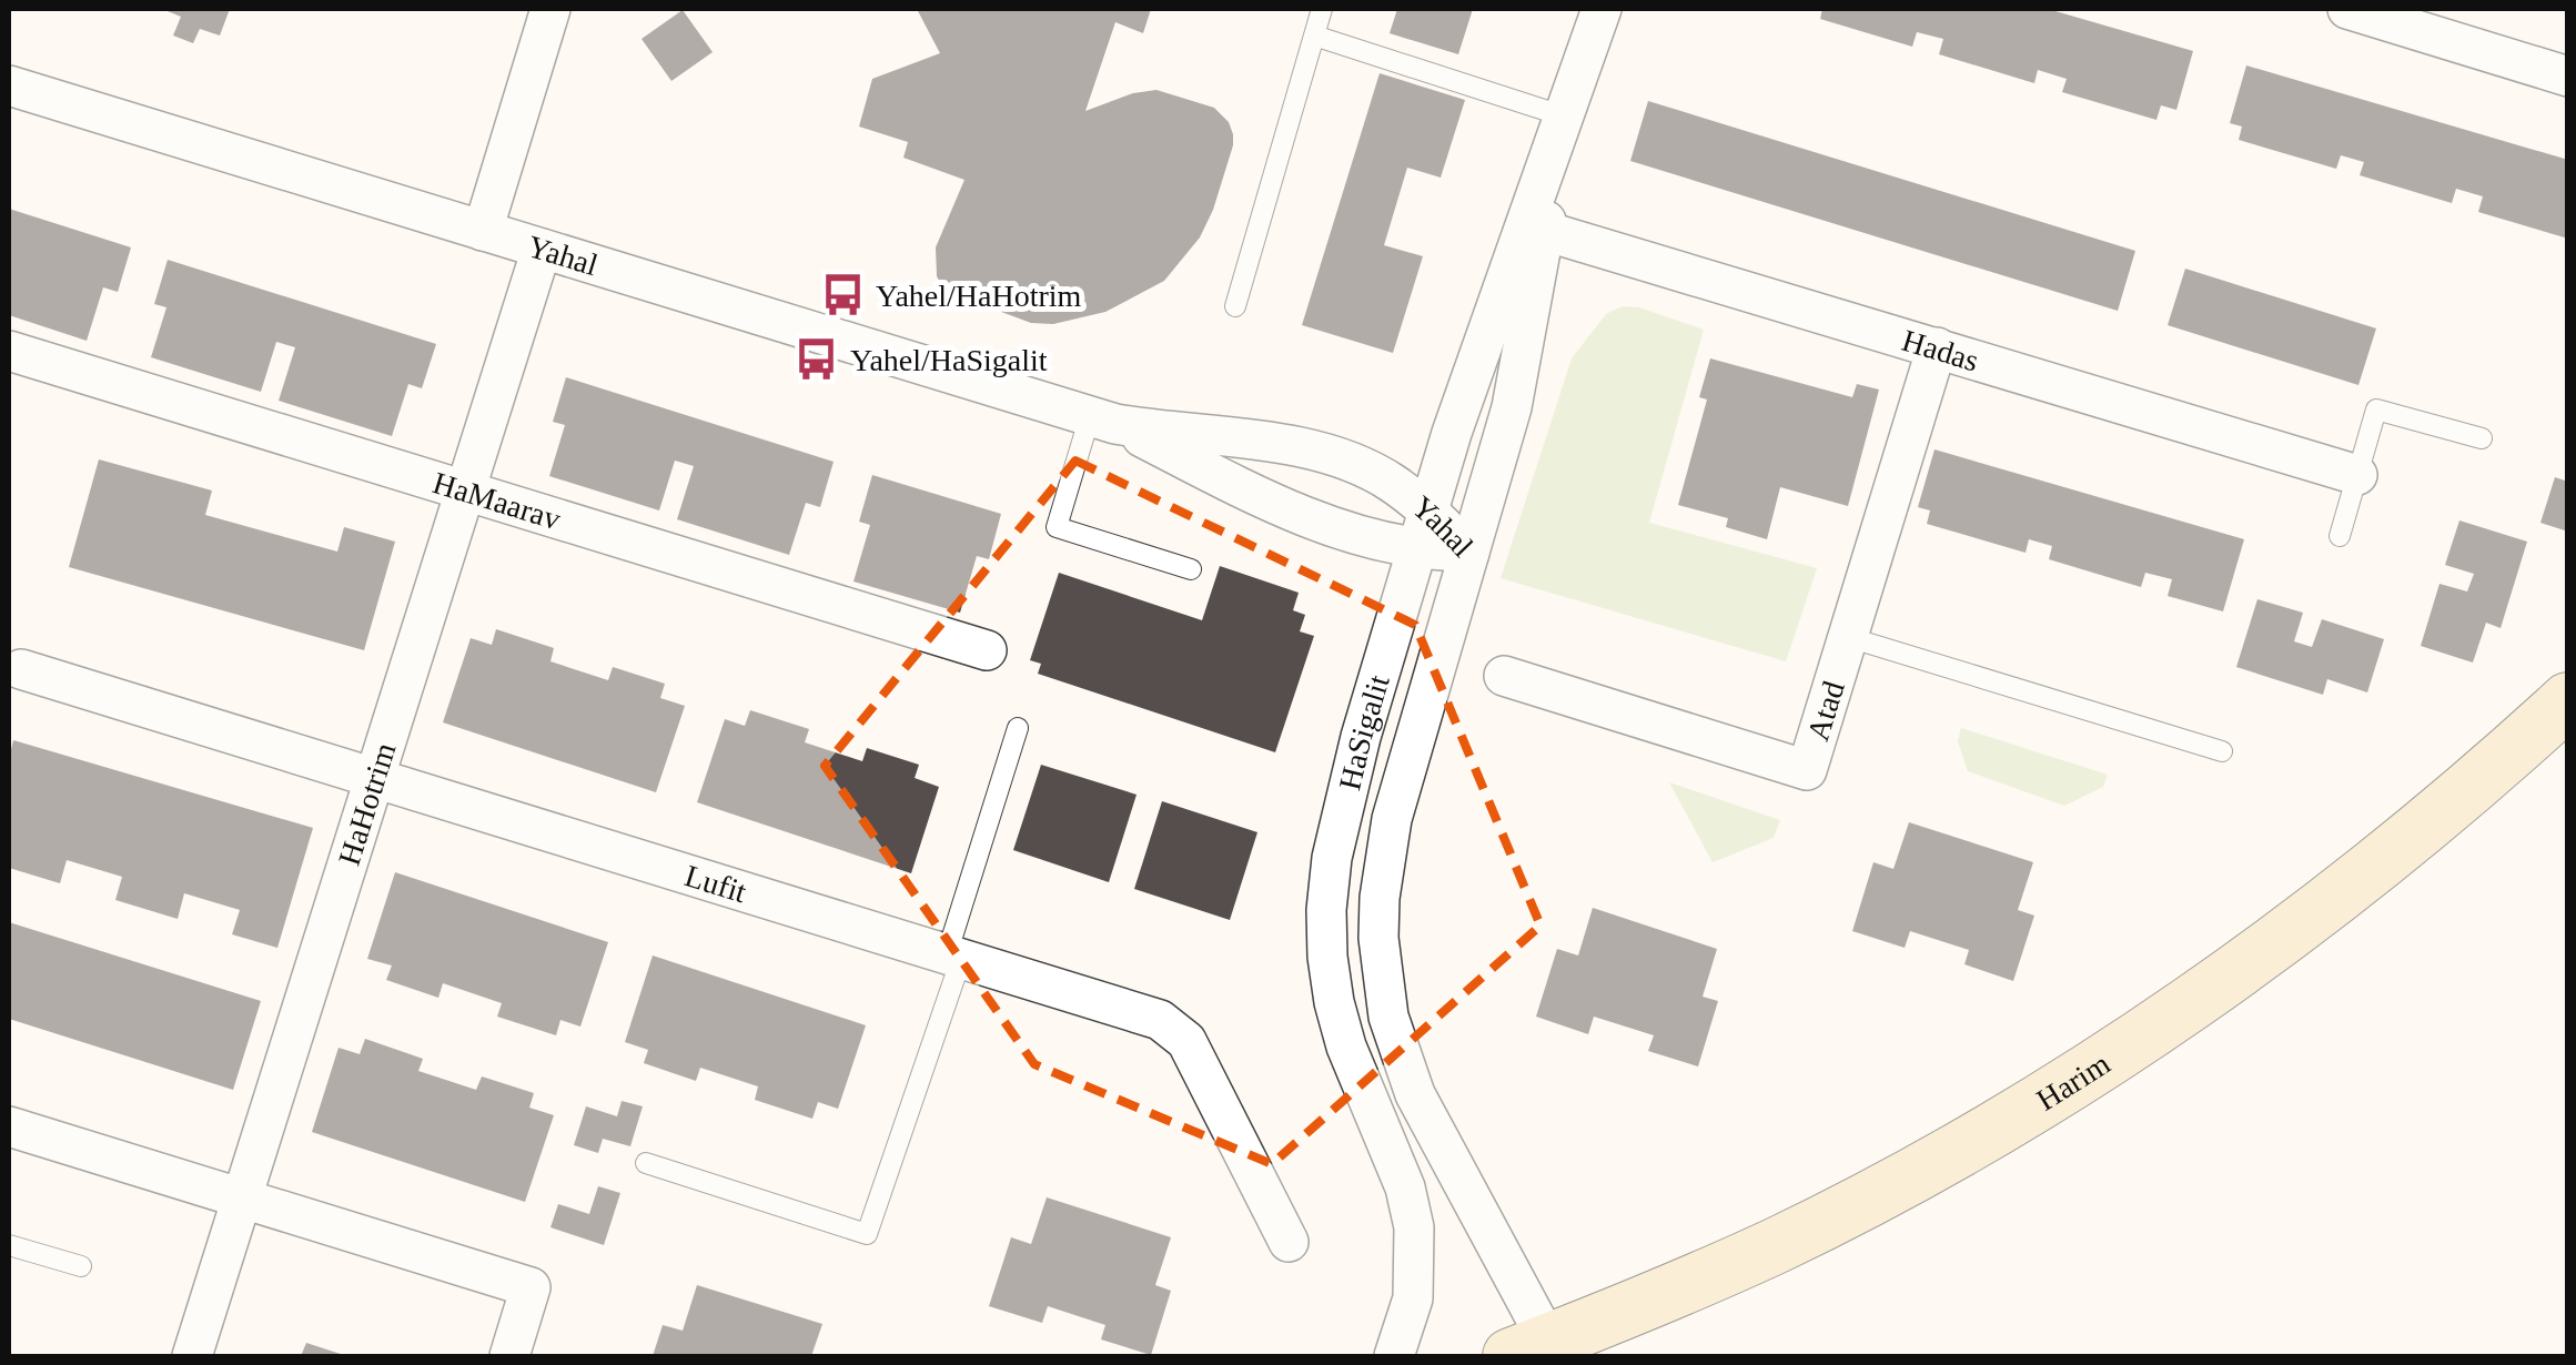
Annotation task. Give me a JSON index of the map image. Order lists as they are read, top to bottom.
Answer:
{
  "streets": {
    "main road": ["Harim"],
    "street": [
      "Yahal",
      "Hadas",
      "HaMaarav",
      "Atad",
      "HaSigalit",
      "HaHotrim",
      "Lufit"
    ]
  },
  "crossings": [
    ["Yahal", "HaSigalit"],
    ["Yahal", "HaHotrim"],
    ["Hadas", "Atad"],
    ["Hadas", "HaSigalit"],
    ["HaMaarav", "HaHotrim"],
    ["HaSigalit", "Harim"],
    ["HaHotrim", "Lufit"]
  ],
  "places": {
    "bus stop": ["Yahel/HaHotrim", "Yahel/HaSigalit"]
  }
}
